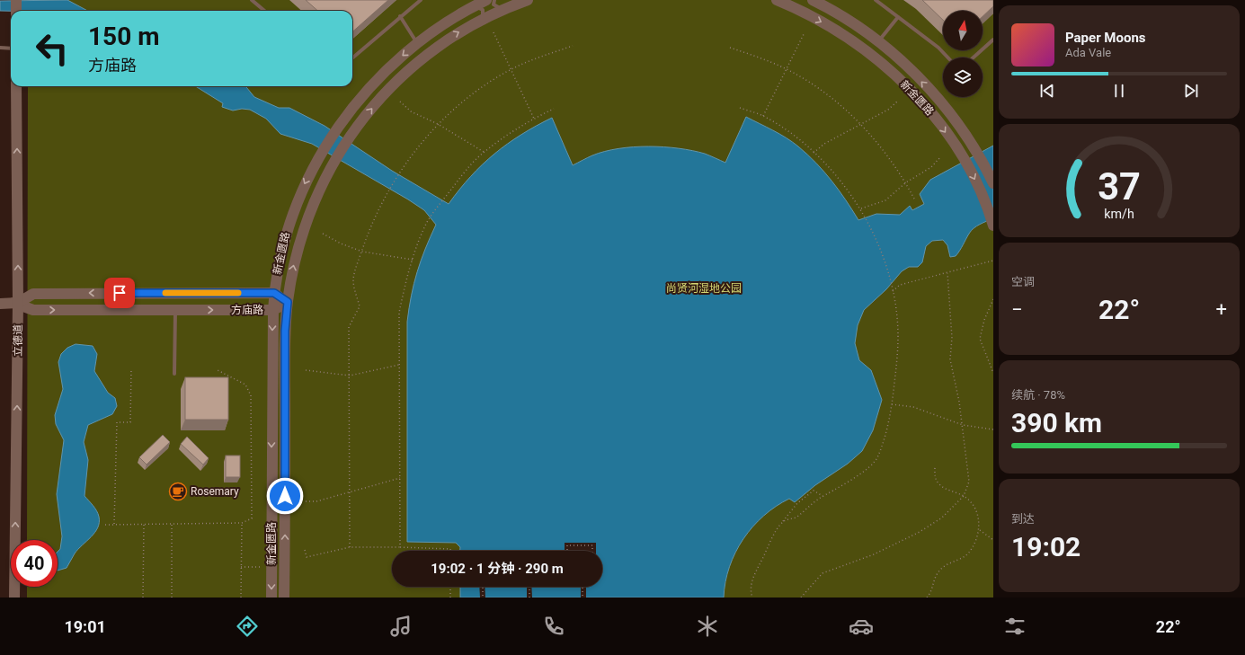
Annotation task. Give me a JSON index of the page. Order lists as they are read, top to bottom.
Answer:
{
  "streets": {
    "street": ["新金匮路", "方庙路", "立德道"]
  },
  "crossings": [
    ["新金匮路", "方庙路"],
    ["方庙路", "立德道"]
  ],
  "one_way": ["立德道"],
  "parks": ["尚贤河湿地公园"],
  "places": {
    "cafe": ["Rosemary"]
  },
  "north": "top",
  "page": {
    "turn": ["150 m", "方庙路"],
    "song": ["Paper Moons", "Ada Vale"],
    "tile": [
      "空调",
      ["续航 · 78%", "390 km"],
      ["到达", "19:02"]
    ],
    "heat": ["−", "22°", "+"],
    "limit": "40",
    "trip": "19:02 · 1 分钟 · 290 m",
    "tabs": ["19:01", "22°"],
    "gauge": ["37", "km/h"]
  }
}
